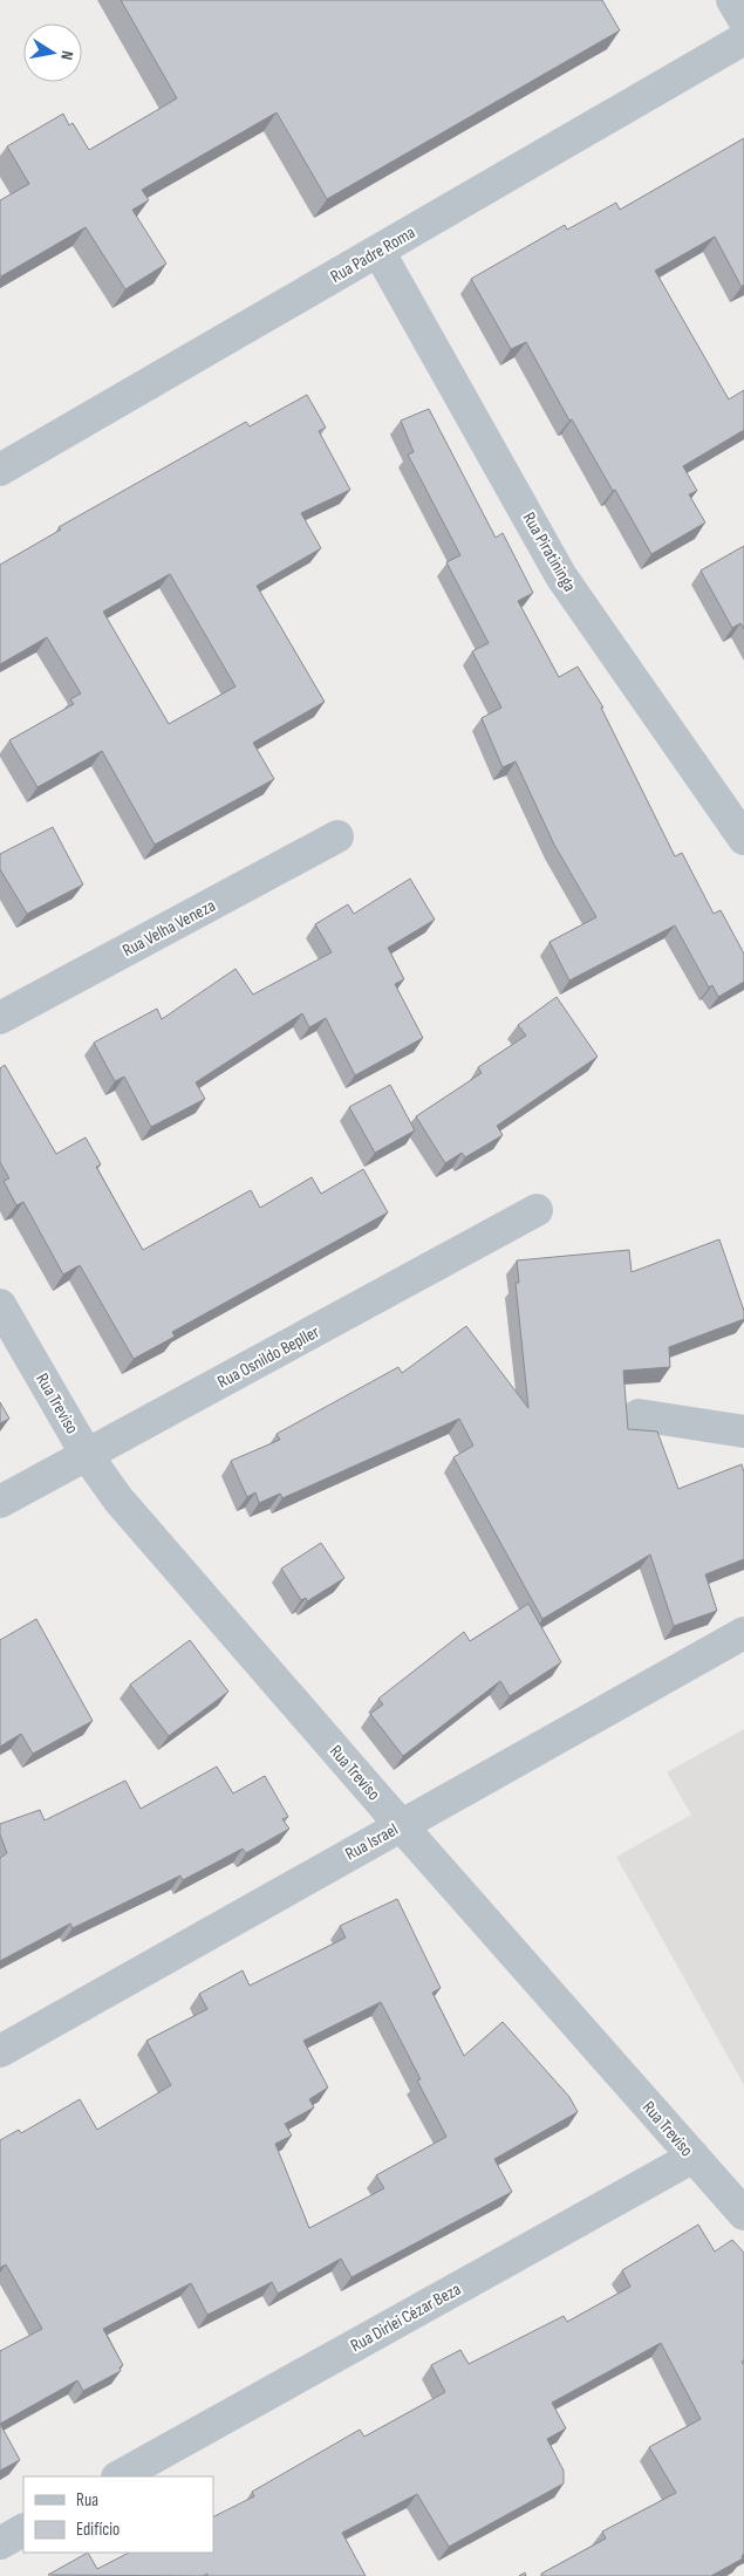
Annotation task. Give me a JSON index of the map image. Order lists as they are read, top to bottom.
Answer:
{
  "streets": {
    "street": [
      "Rua Padre Roma",
      "Rua Piratininga",
      "Rua Velha Veneza",
      "Rua Osnildo Bepller",
      "Rua Treviso",
      "Rua Israel",
      "Rua Dirlei Cézar Beza"
    ]
  },
  "crossings": [
    ["Rua Padre Roma", "Rua Piratininga"],
    ["Rua Osnildo Bepller", "Rua Treviso"],
    ["Rua Treviso", "Rua Israel"],
    ["Rua Treviso", "Rua Dirlei Cézar Beza"]
  ],
  "legend": ["Rua", "Edifício"],
  "north": "right"
}
